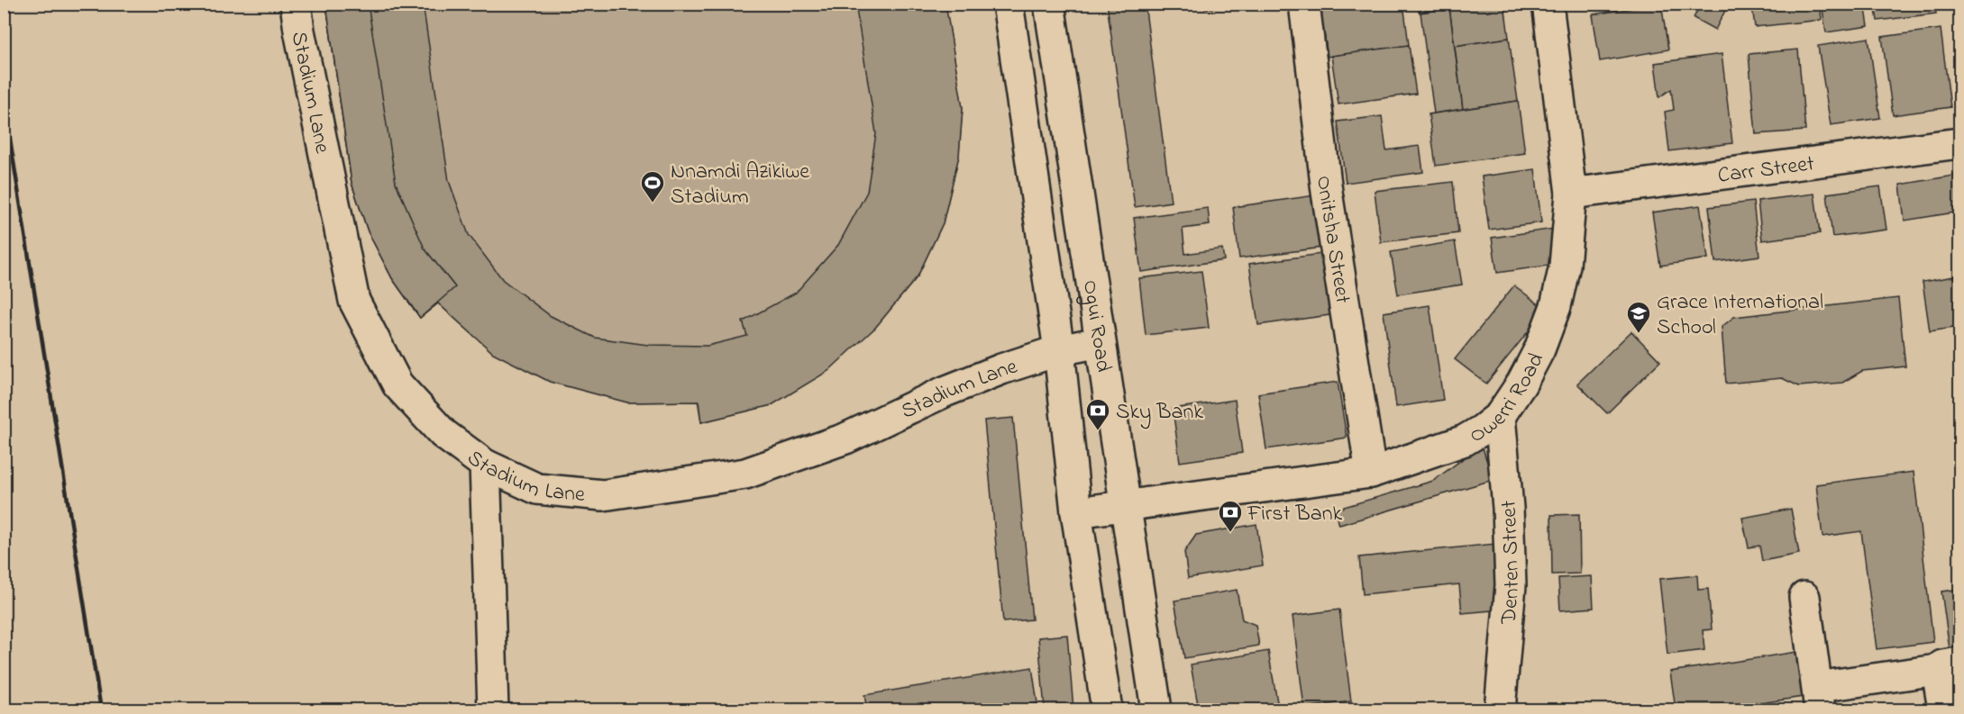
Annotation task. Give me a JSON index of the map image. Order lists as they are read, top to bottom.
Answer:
{
  "streets": {
    "street": [
      "Stadium Lane",
      "Carr Street",
      "Onitsha Street",
      "Ogui Road",
      "Owerri Road",
      "Denten Street"
    ]
  },
  "crossings": [
    ["Stadium Lane", "Ogui Road"],
    ["Carr Street", "Owerri Road"],
    ["Onitsha Street", "Owerri Road"],
    ["Ogui Road", "Owerri Road"],
    ["Owerri Road", "Denten Street"]
  ],
  "places": {
    "sports": ["Nnamdi Azikiwe Stadium"],
    "school or university": ["Grace International School"],
    "bank": ["Sky Bank", "First Bank"]
  }
}
